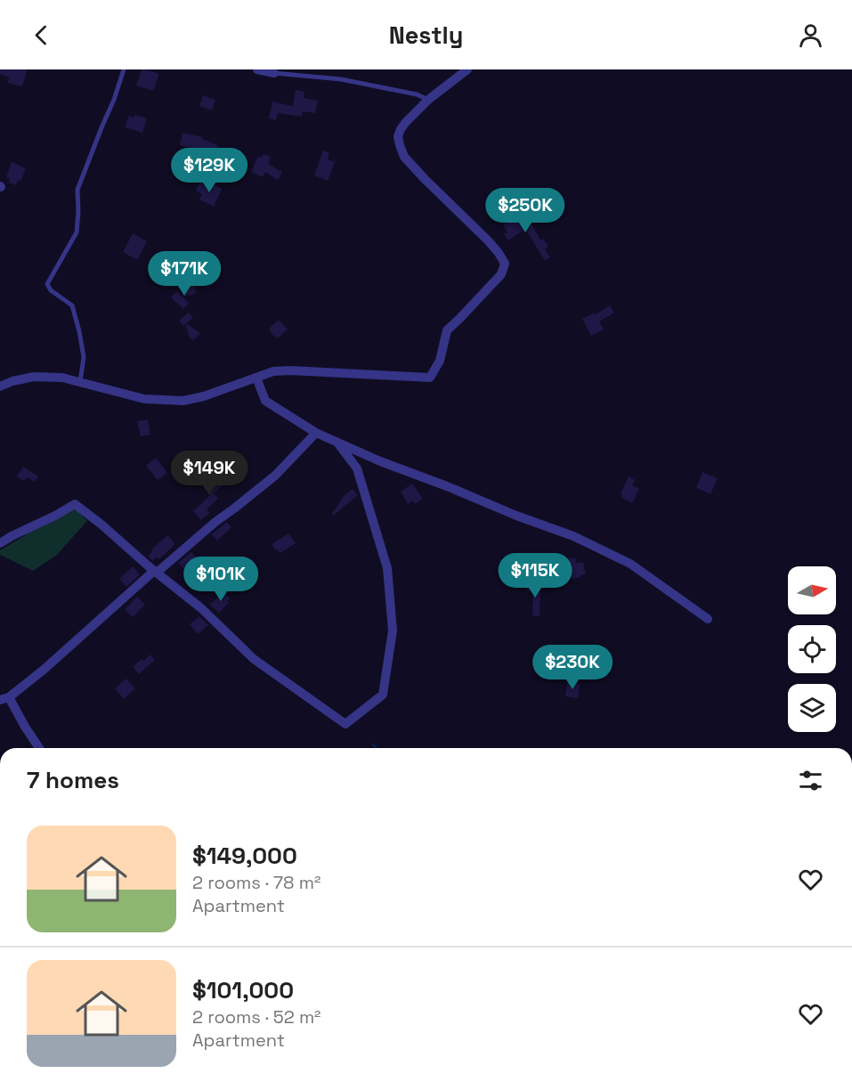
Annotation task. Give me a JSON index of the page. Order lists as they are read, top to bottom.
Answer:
{
  "north": "right",
  "page": {
    "header": "Nestly",
    "price": [
      "$129K",
      "$250K",
      "$171K",
      "$149K",
      "$115K",
      "$101K",
      "$230K"
    ],
    "heading": "7 homes",
    "list": [
      {
        "name": "$149,000",
        "note": "2 rooms · 78 m² · Apartment"
      },
      {
        "name": "$101,000",
        "note": "2 rooms · 52 m² · Apartment"
      }
    ]
  }
}
